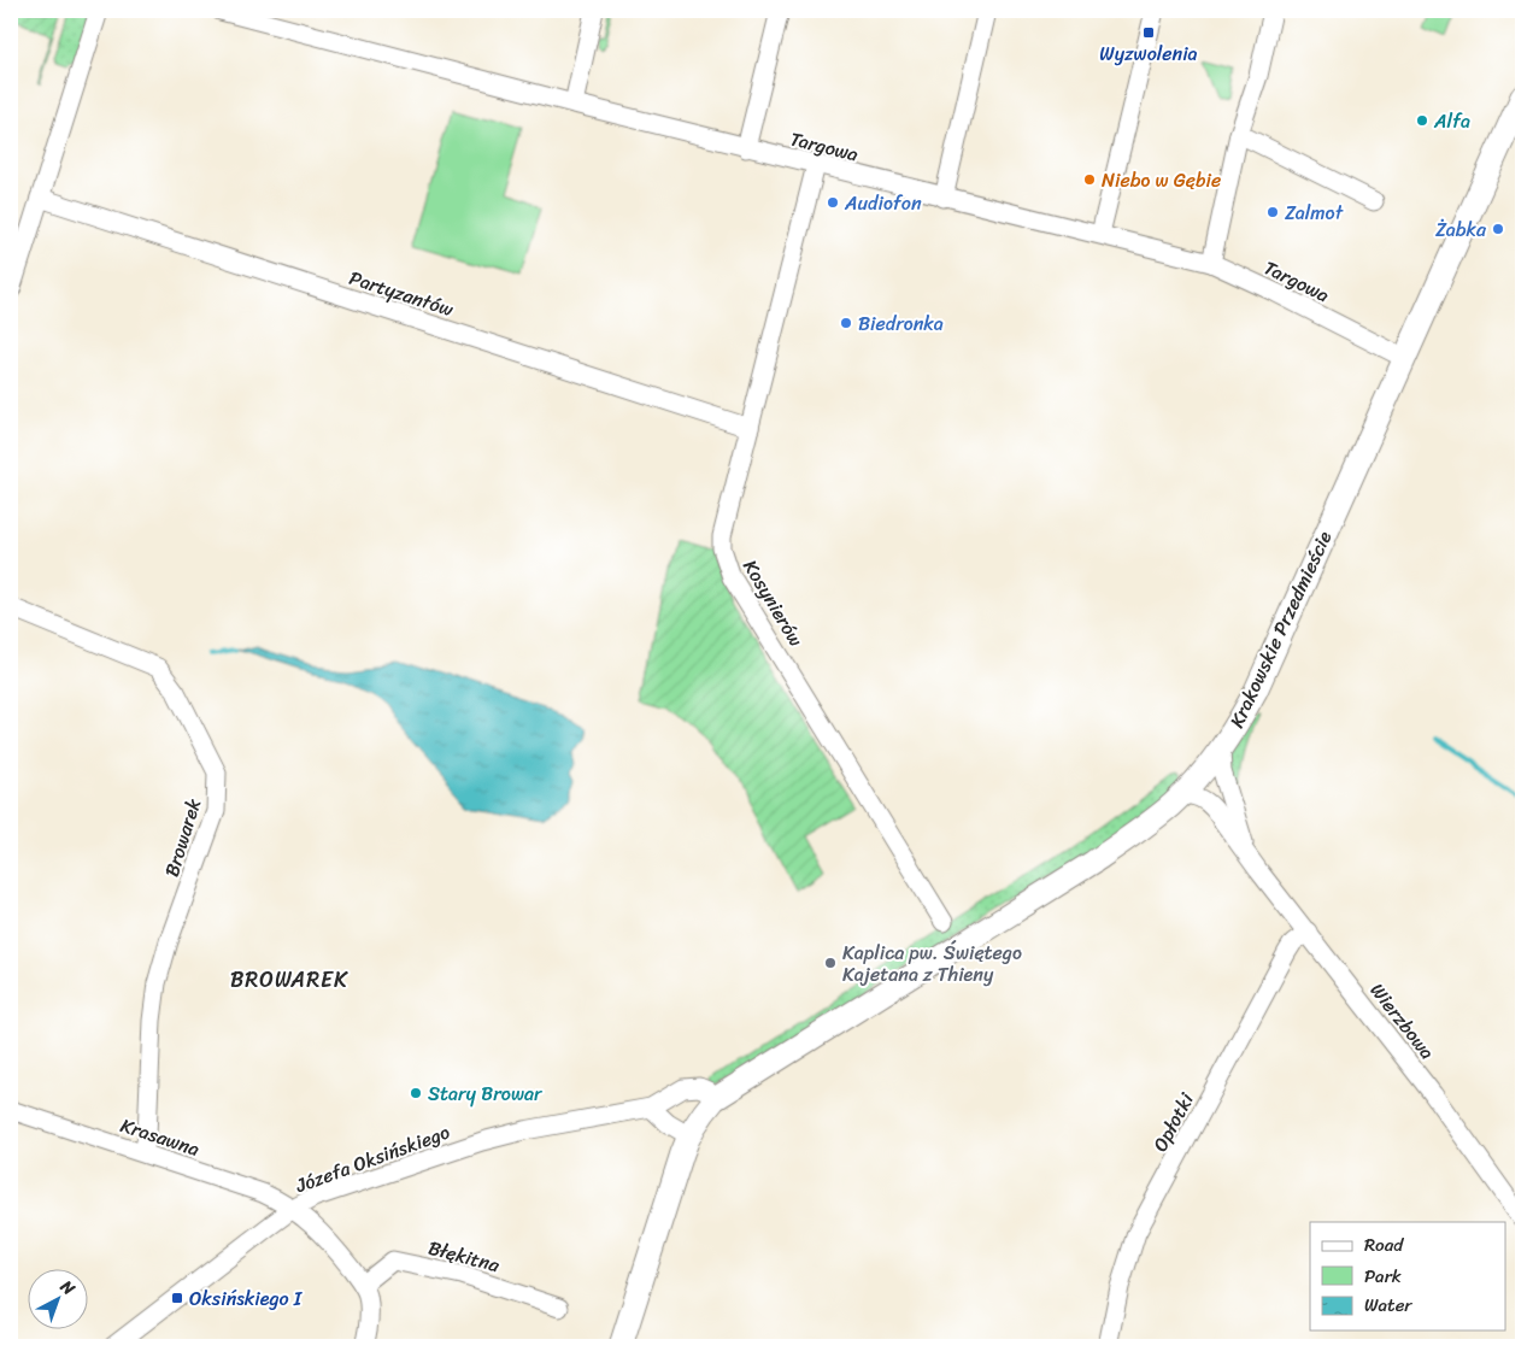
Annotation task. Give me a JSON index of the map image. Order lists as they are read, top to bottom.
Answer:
{
  "streets": {
    "street": [
      "Targowa",
      "Partyzantów",
      "Kosynierów",
      "Krakowskie Przedmieście",
      "Browarek",
      "Wierzbowa",
      "Opłotki",
      "Krasawna",
      "Józefa Oksińskiego",
      "Błękitna"
    ]
  },
  "crossings": [
    ["Targowa", "Kosynierów"],
    ["Targowa", "Krakowskie Przedmieście"],
    ["Partyzantów", "Kosynierów"],
    ["Krakowskie Przedmieście", "Wierzbowa"],
    ["Krakowskie Przedmieście", "Józefa Oksińskiego"],
    ["Browarek", "Krasawna"],
    ["Wierzbowa", "Opłotki"],
    ["Krasawna", "Józefa Oksińskiego"],
    ["Krasawna", "Błękitna"]
  ],
  "districts": ["BROWAREK"],
  "places": {
    "transit": ["Wyzwolenia", "Oksińskiego I"],
    "other": [
      "Alfa",
      "Niebo w Gębie",
      "Audiofon",
      "Zalmot",
      "Żabka",
      "Biedronka",
      "Kaplica pw. Świętego Kajetana z Thieny",
      "Stary Browar"
    ]
  },
  "legend": ["Road", "Park", "Water"],
  "north": "top right"
}
